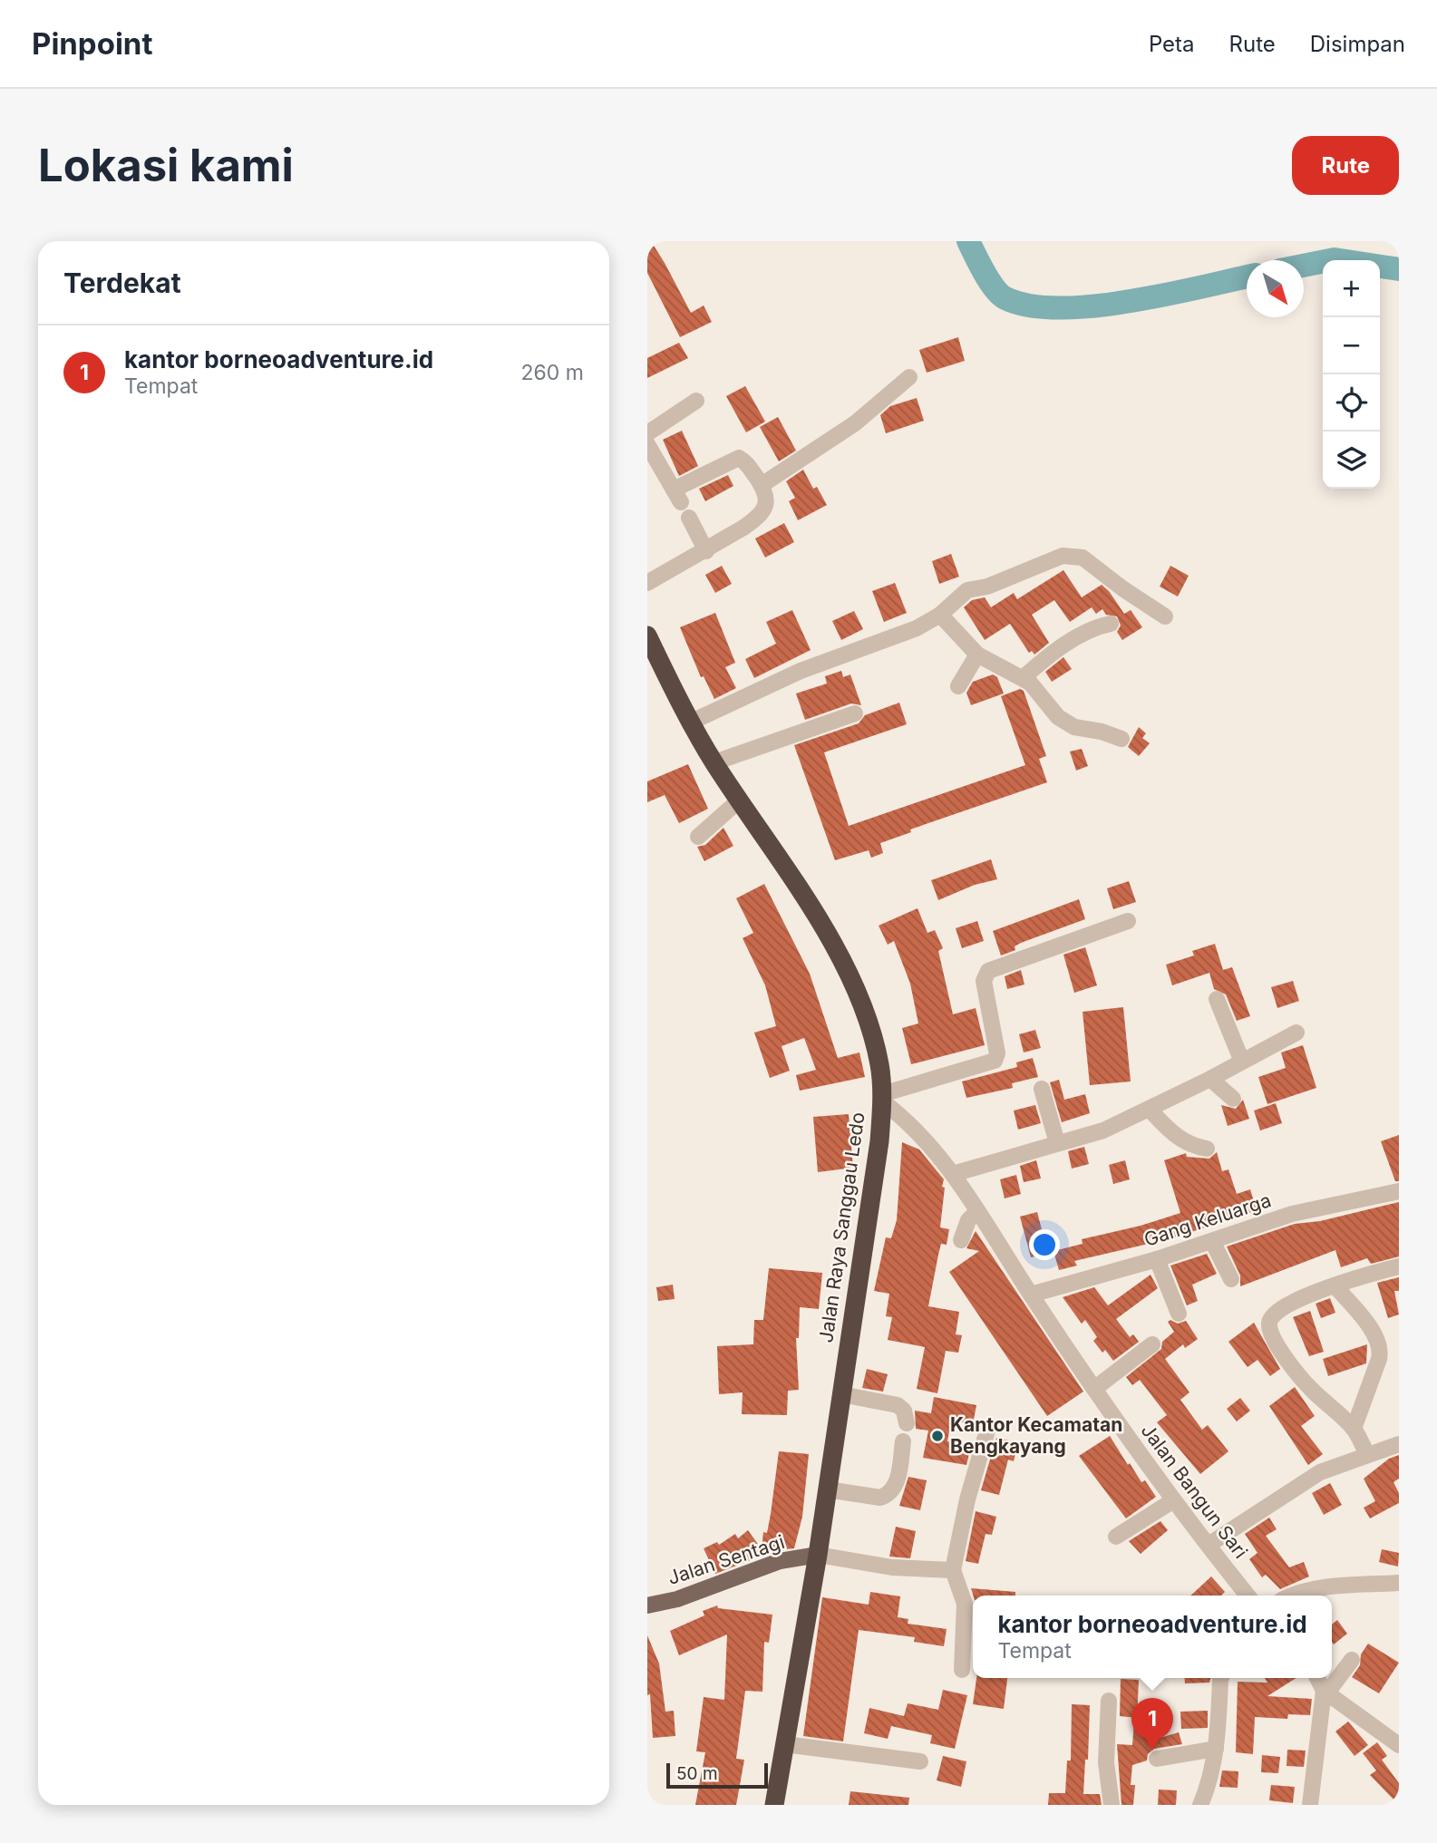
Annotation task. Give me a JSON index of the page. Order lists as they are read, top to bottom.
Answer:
{
  "streets": {
    "highway": ["Jalan Raya Sanggau Ledo"],
    "main road": ["Jalan Sentagi"],
    "street": ["Gang Keluarga", "Jalan Bangun Sari"]
  },
  "crossings": [
    ["Gang Keluarga", "Jalan Bangun Sari"],
    ["Jalan Raya Sanggau Ledo", "Jalan Bangun Sari"],
    ["Jalan Raya Sanggau Ledo", "Jalan Sentagi"]
  ],
  "places": ["Kantor Kecamatan Bengkayang"],
  "scale_bar": "50 m",
  "north": "bottom right",
  "page": {
    "header": "Pinpoint",
    "nav": ["Peta", "Rute", "Disimpan"],
    "buttons": "Rute",
    "title": "Lokasi kami",
    "heading": "Terdekat",
    "map_buttons": ["+", "−"],
    "list": [
      {
        "mark": "1",
        "name": "kantor borneoadventure.id",
        "note": "Tempat",
        "value": "260 m"
      }
    ],
    "popup": ["kantor borneoadventure.id", "Tempat"],
    "pins": "1",
    "scale": "50 m"
  }
}
